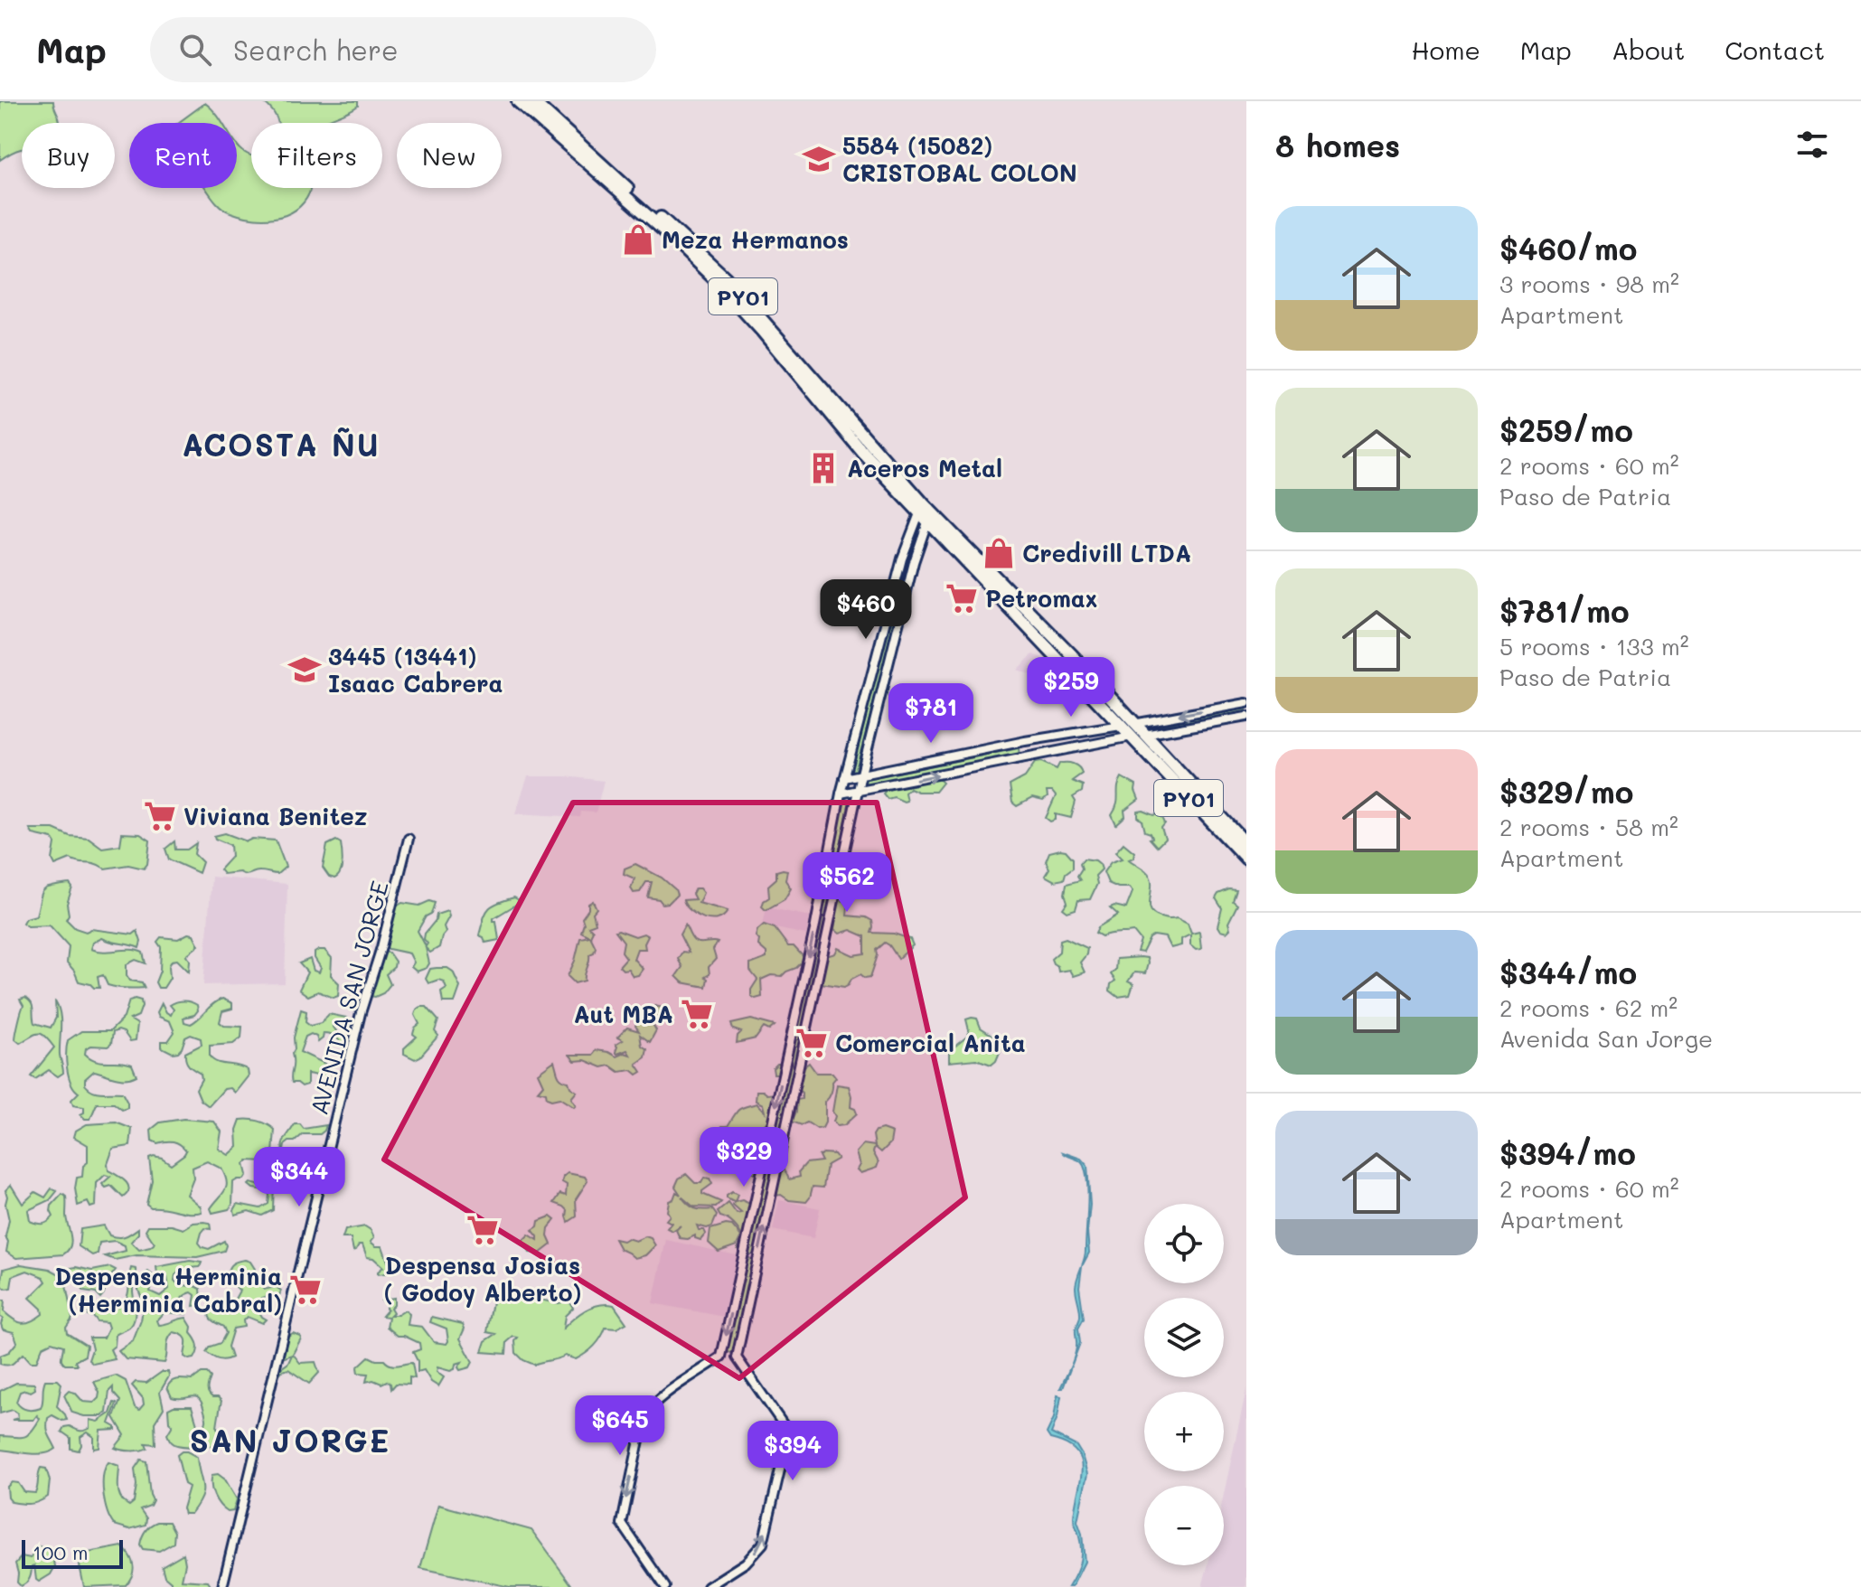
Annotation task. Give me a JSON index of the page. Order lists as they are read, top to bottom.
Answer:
{
  "streets": {
    "highway": ["PY01"],
    "street": ["AVENIDA SAN JORGE"]
  },
  "districts": ["ACOSTA ÑU", "SAN JORGE"],
  "places": {
    "school or university": ["5584 (15082) CRISTOBAL COLON", "3445 (13441) Isaac Cabrera"],
    "shop": ["Meza Hermanos", "Credivill LTDA"],
    "building": ["Aceros Metal"],
    "supermarket": [
      "Petromax",
      "Viviana Benitez",
      "Aut MBA",
      "Comercial Anita",
      "Despensa Josias ( Godoy Alberto)",
      "Despensa Herminia (Herminia Cabral)"
    ]
  },
  "scale_bar": "100 m",
  "page": {
    "header": "Map",
    "search": "Search here",
    "nav": [
      "Home",
      "Map",
      "About",
      "Contact"
    ],
    "heading": "8 homes",
    "chip": [
      "Buy",
      "Rent",
      "Filters",
      "New"
    ],
    "list": [
      {
        "name": "$460/mo",
        "note": "3 rooms · 98 m² · Apartment"
      },
      {
        "name": "$259/mo",
        "note": "2 rooms · 60 m² · Paso de Patria"
      },
      {
        "name": "$781/mo",
        "note": "5 rooms · 133 m² · Paso de Patria"
      },
      {
        "name": "$329/mo",
        "note": "2 rooms · 58 m² · Apartment"
      },
      {
        "name": "$344/mo",
        "note": "2 rooms · 62 m² · Avenida San Jorge"
      },
      {
        "name": "$394/mo",
        "note": "2 rooms · 60 m² · Apartment"
      }
    ],
    "price": [
      "$460",
      "$259",
      "$781",
      "$562",
      "$329",
      "$344",
      "$645",
      "$394"
    ],
    "map_buttons": ["+", "−"],
    "scale": "100 m"
  }
}
